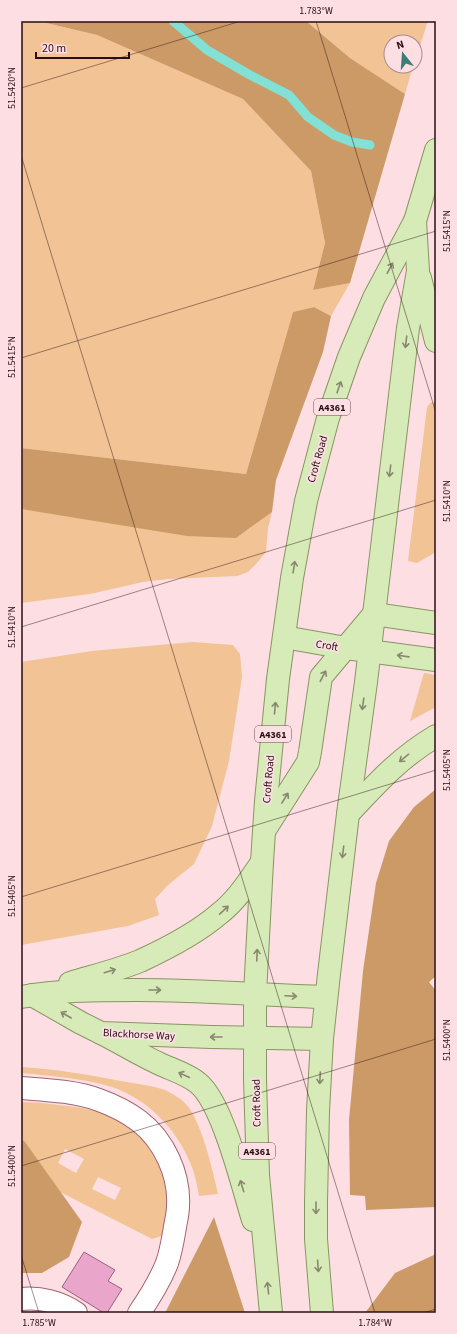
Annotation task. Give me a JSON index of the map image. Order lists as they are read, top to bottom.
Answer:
{
  "streets": {
    "main road": [
      "A4361",
      "Croft Road",
      "Croft",
      "Blackhorse Way"
    ]
  },
  "crossings": [
    ["Croft Road", "Croft"],
    ["Croft Road", "Blackhorse Way"]
  ],
  "scale_bar": "20 m",
  "north": "top",
  "coordinates": [
    "1.783°W",
    "51.5420°N",
    "51.5415°N",
    "51.5410°N",
    "51.5405°N",
    "51.5400°N",
    "1.785°W",
    "1.784°W"
  ]
}
